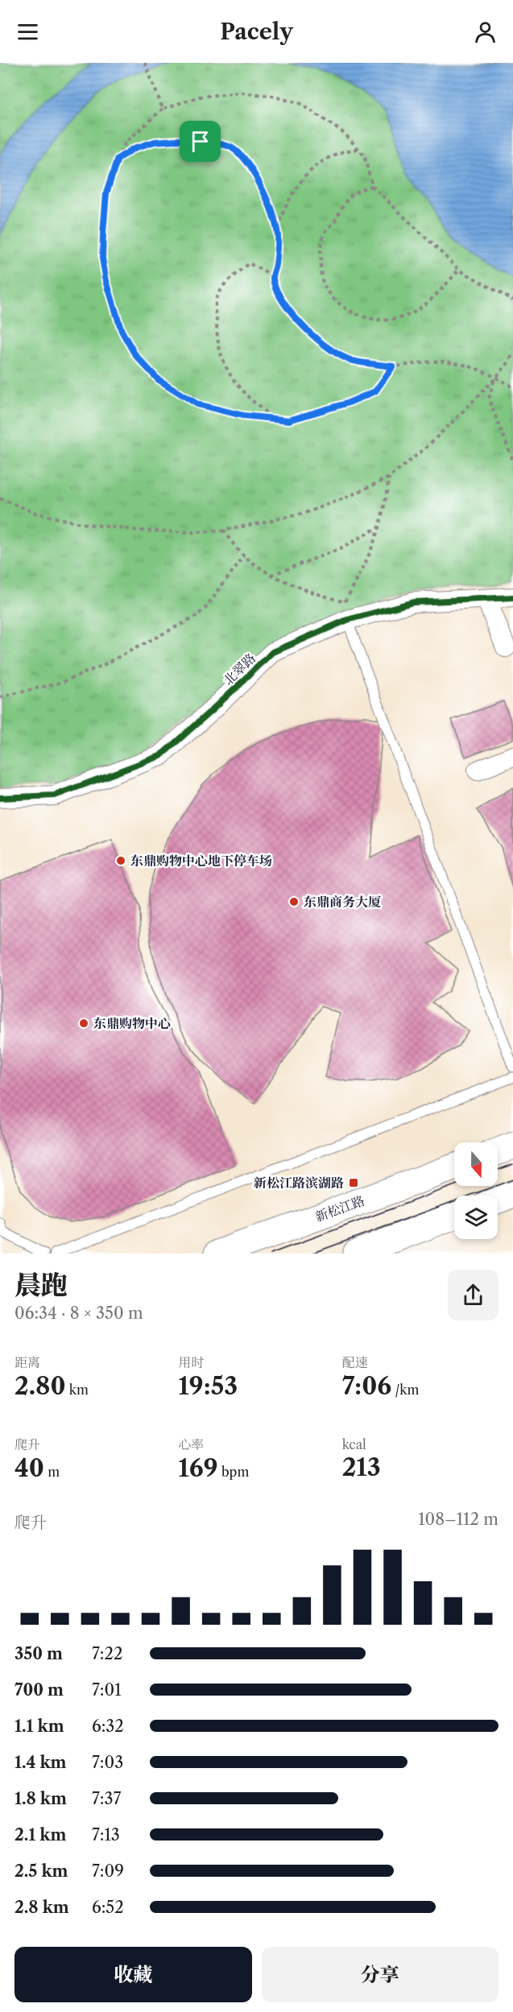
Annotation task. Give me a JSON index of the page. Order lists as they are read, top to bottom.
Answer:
{
  "streets": {
    "main road": ["新松江路"],
    "street": ["北翠路"]
  },
  "places": {
    "other": ["东鼎购物中心地下停车场", "东鼎商务大厦", "东鼎购物中心"],
    "transit": ["新松江路滨湖路"]
  },
  "north": "bottom",
  "page": {
    "header": "Pacely",
    "heading": ["晨跑", "06:34 · 8 × 350 m"],
    "stats": [
      ["距离", "2.80 km"],
      ["用时", "19:53"],
      ["配速", "7:06 /km"],
      ["爬升", "40 m"],
      ["心率", "169 bpm"],
      ["kcal", "213"]
    ],
    "chart": ["爬升", "108–112 m"],
    "list": [
      {
        "name": "350 m",
        "note": "7:22"
      },
      {
        "name": "700 m",
        "note": "7:01"
      },
      {
        "name": "1.1 km",
        "note": "6:32"
      },
      {
        "name": "1.4 km",
        "note": "7:03"
      },
      {
        "name": "1.8 km",
        "note": "7:37"
      },
      {
        "name": "2.1 km",
        "note": "7:13"
      },
      {
        "name": "2.5 km",
        "note": "7:09"
      },
      {
        "name": "2.8 km",
        "note": "6:52"
      }
    ],
    "buttons": ["收藏", "分享"]
  }
}
